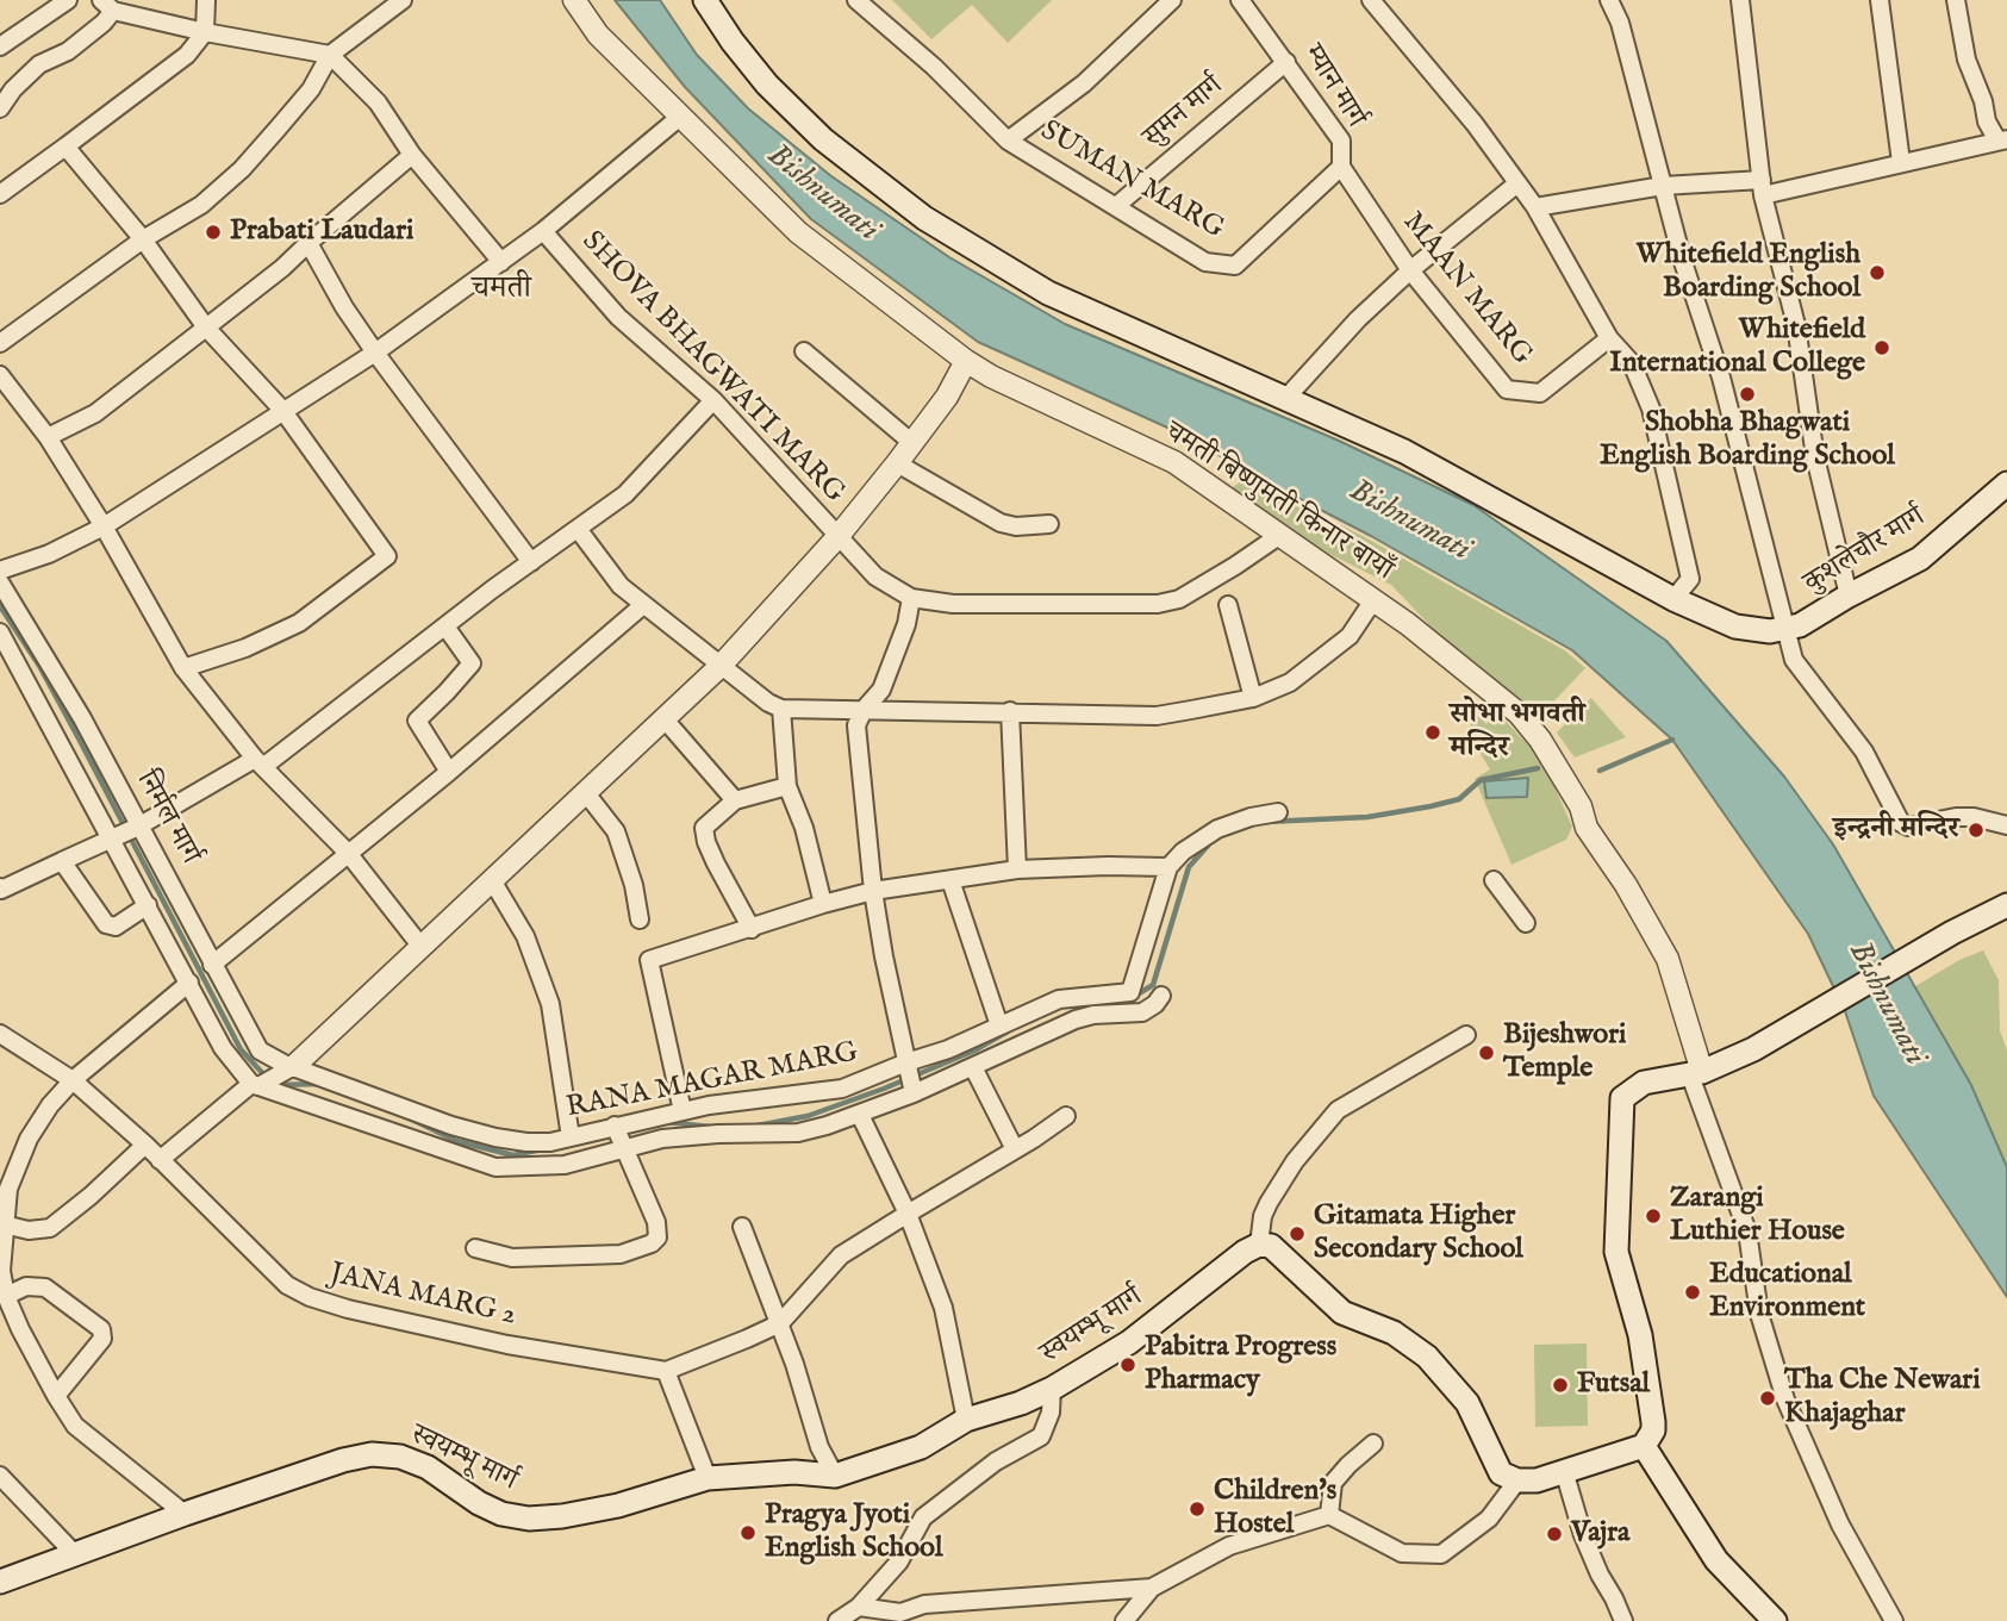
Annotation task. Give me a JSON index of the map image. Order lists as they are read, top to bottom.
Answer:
{
  "streets": {
    "main road": ["कुशलेचौर मार्ग", "स्वयम्भू मार्ग"],
    "street": [
      "म्यान मार्ग",
      "सुमन मार्ग",
      "SUMAN MARG",
      "MAAN MARG",
      "SHOVA BHAGWATI MARG",
      "चमती बिष्णुमती किनार बायाँ",
      "निर्मल मार्ग",
      "RANA MAGAR MARG",
      "JANA MARG 2"
    ]
  },
  "crossings": [
    ["म्यान मार्ग", "सुमन मार्ग"],
    ["म्यान मार्ग", "SUMAN MARG"],
    ["म्यान मार्ग", "MAAN MARG"],
    ["सुमन मार्ग", "SUMAN MARG"],
    ["SUMAN MARG", "MAAN MARG"],
    ["SHOVA BHAGWATI MARG", "चमती बिष्णुमती किनार बायाँ"],
    ["निर्मल मार्ग", "RANA MAGAR MARG"]
  ],
  "districts": ["चमती"],
  "water": ["Bishnumati"],
  "places": [
    "Prabati Laudari",
    "Whitefield English Boarding School",
    "Whitefield International College",
    "Shobha Bhagwati English Boarding School",
    "सोभा भगवती मन्दिर",
    "इन्द्रनी मन्दिर",
    "Bijeshwori Temple",
    "Zarangi Luthier House",
    "Gitamata Higher Secondary School",
    "Educational Environment",
    "Pabitra Progress Pharmacy",
    "Futsal",
    "Tha Che Newari Khajaghar",
    "Children's Hostel",
    "Pragya Jyoti English School",
    "Vajra"
  ]
}
